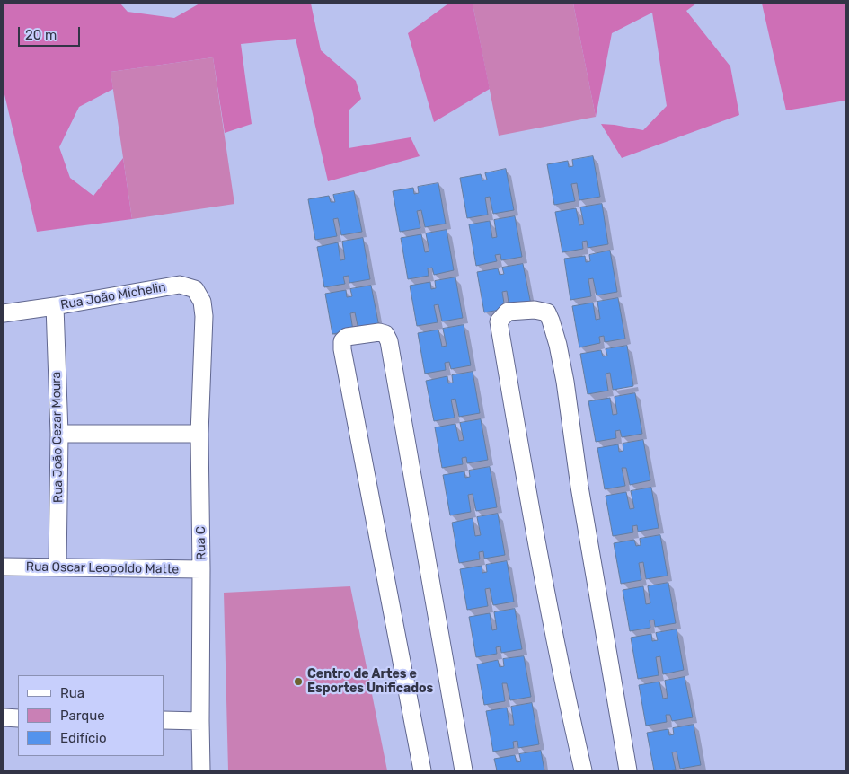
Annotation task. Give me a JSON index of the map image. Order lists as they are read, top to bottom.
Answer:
{
  "streets": {
    "street": [
      "Rua João Michelin",
      "Rua João Cezar Moura",
      "Rua C",
      "Rua Oscar Leopoldo Matte"
    ]
  },
  "crossings": [
    ["Rua João Michelin", "Rua João Cezar Moura"],
    ["Rua João Michelin", "Rua C"],
    ["Rua João Cezar Moura", "Rua Oscar Leopoldo Matte"],
    ["Rua C", "Rua Oscar Leopoldo Matte"]
  ],
  "places": ["Centro de Artes e Esportes Unificados"],
  "legend": ["Rua", "Parque", "Edifício"],
  "scale_bar": "20 m"
}
